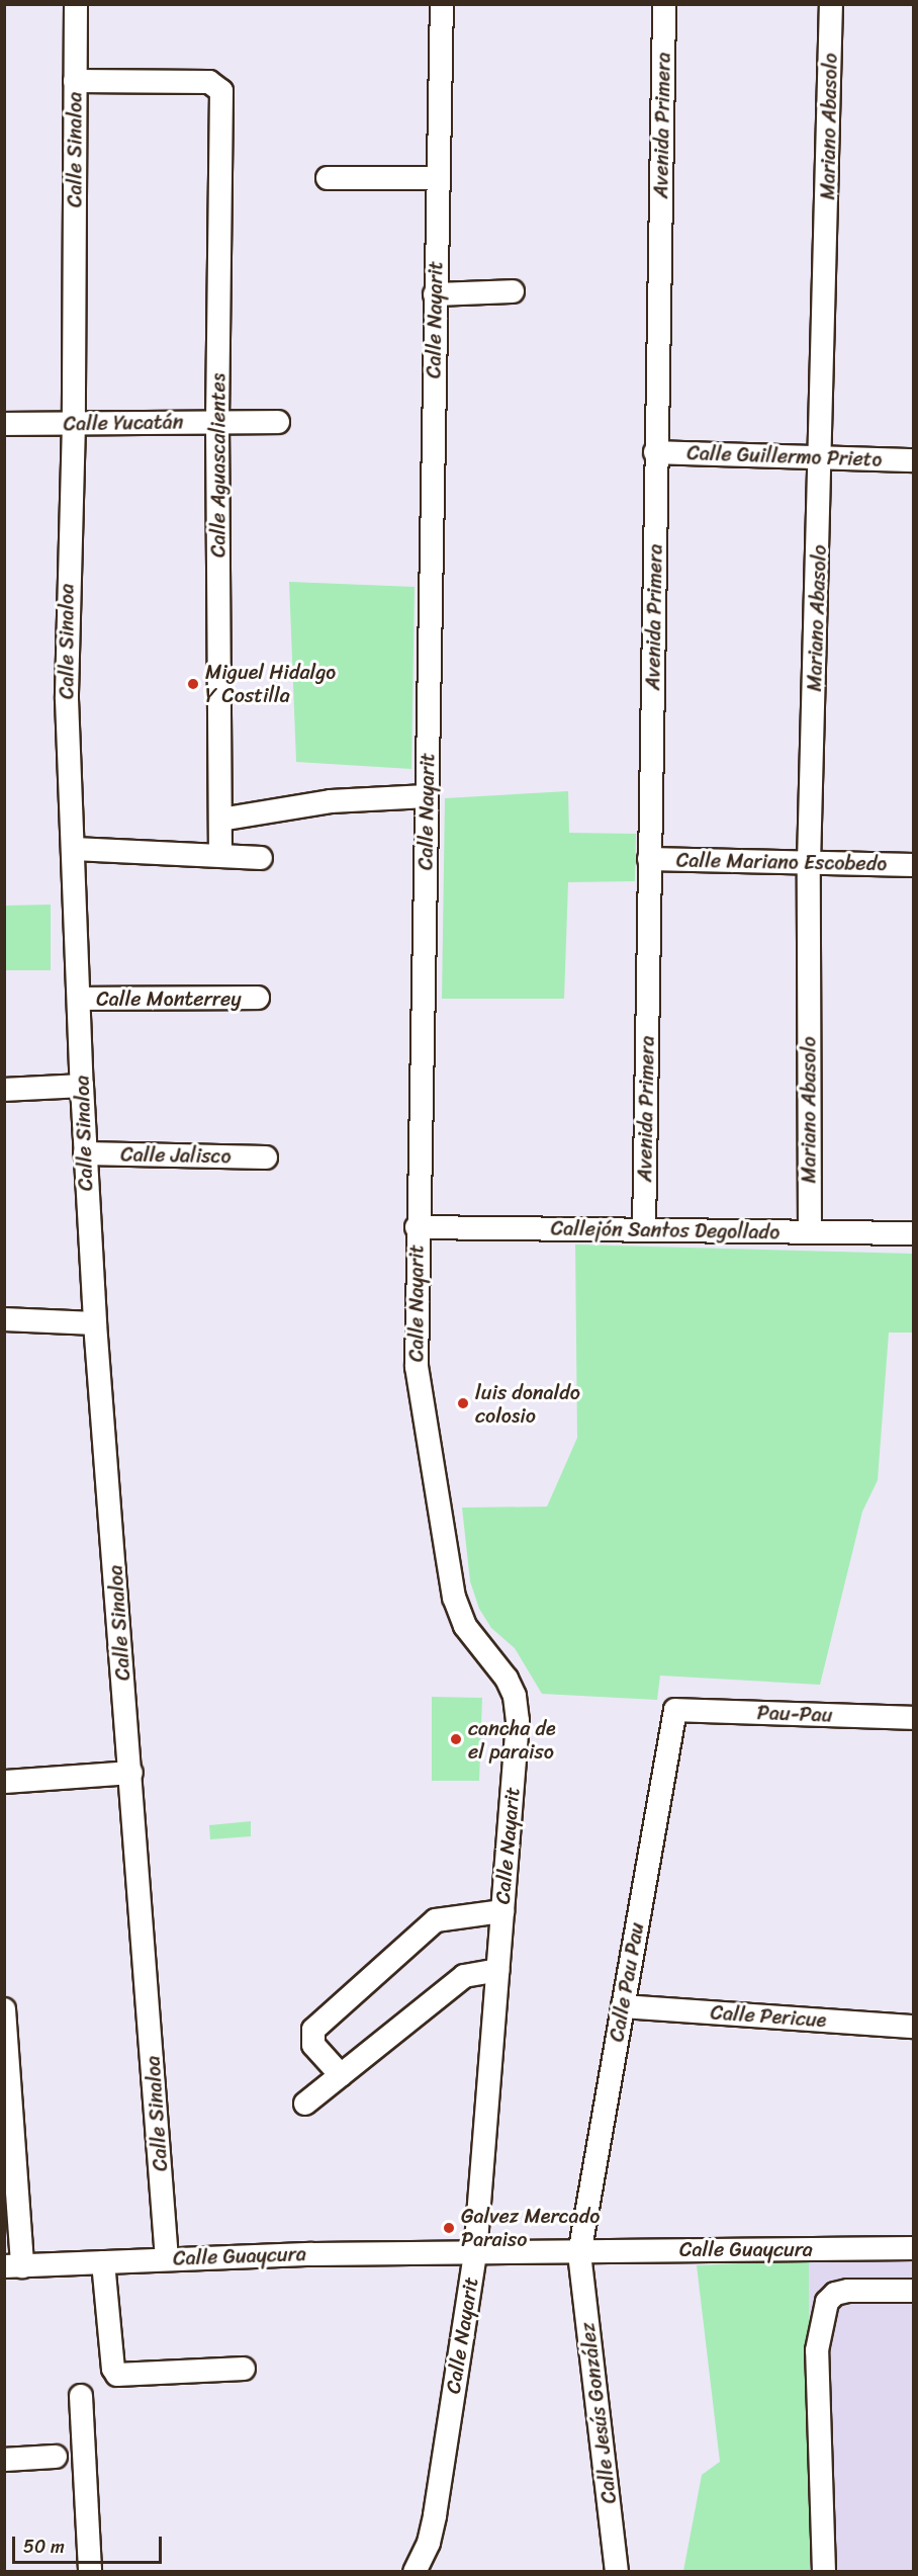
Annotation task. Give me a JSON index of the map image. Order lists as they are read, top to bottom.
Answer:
{
  "streets": {
    "street": [
      "Avenida Primera",
      "Mariano Abasolo",
      "Calle Sinaloa",
      "Calle Nayarit",
      "Calle Yucatán",
      "Calle Guillermo Prieto",
      "Calle Aguascalientes",
      "Calle Mariano Escobedo",
      "Calle Monterrey",
      "Calle Jalisco",
      "Callejón Santos Degollado",
      "Pau-Pau",
      "Calle Pau Pau",
      "Calle Pericue",
      "Calle Guaycura",
      "Calle Jesús González"
    ]
  },
  "crossings": [
    ["Avenida Primera", "Calle Guillermo Prieto"],
    ["Avenida Primera", "Calle Mariano Escobedo"],
    ["Avenida Primera", "Callejón Santos Degollado"],
    ["Mariano Abasolo", "Calle Guillermo Prieto"],
    ["Mariano Abasolo", "Calle Mariano Escobedo"],
    ["Mariano Abasolo", "Callejón Santos Degollado"],
    ["Calle Sinaloa", "Calle Yucatán"],
    ["Calle Sinaloa", "Calle Aguascalientes"],
    ["Calle Sinaloa", "Calle Monterrey"],
    ["Calle Sinaloa", "Calle Jalisco"],
    ["Calle Sinaloa", "Calle Guaycura"],
    ["Calle Nayarit", "Callejón Santos Degollado"],
    ["Calle Nayarit", "Calle Guaycura"],
    ["Calle Yucatán", "Calle Aguascalientes"],
    ["Pau-Pau", "Calle Pau Pau"],
    ["Calle Pau Pau", "Calle Pericue"],
    ["Calle Pau Pau", "Calle Guaycura"],
    ["Calle Pau Pau", "Calle Jesús González"],
    ["Calle Guaycura", "Calle Jesús González"]
  ],
  "places": [
    "Miguel Hidalgo Y Costilla",
    "luis donaldo colosio",
    "cancha de el paraiso",
    "Galvez Mercado Paraiso"
  ],
  "scale_bar": "50 m"
}
